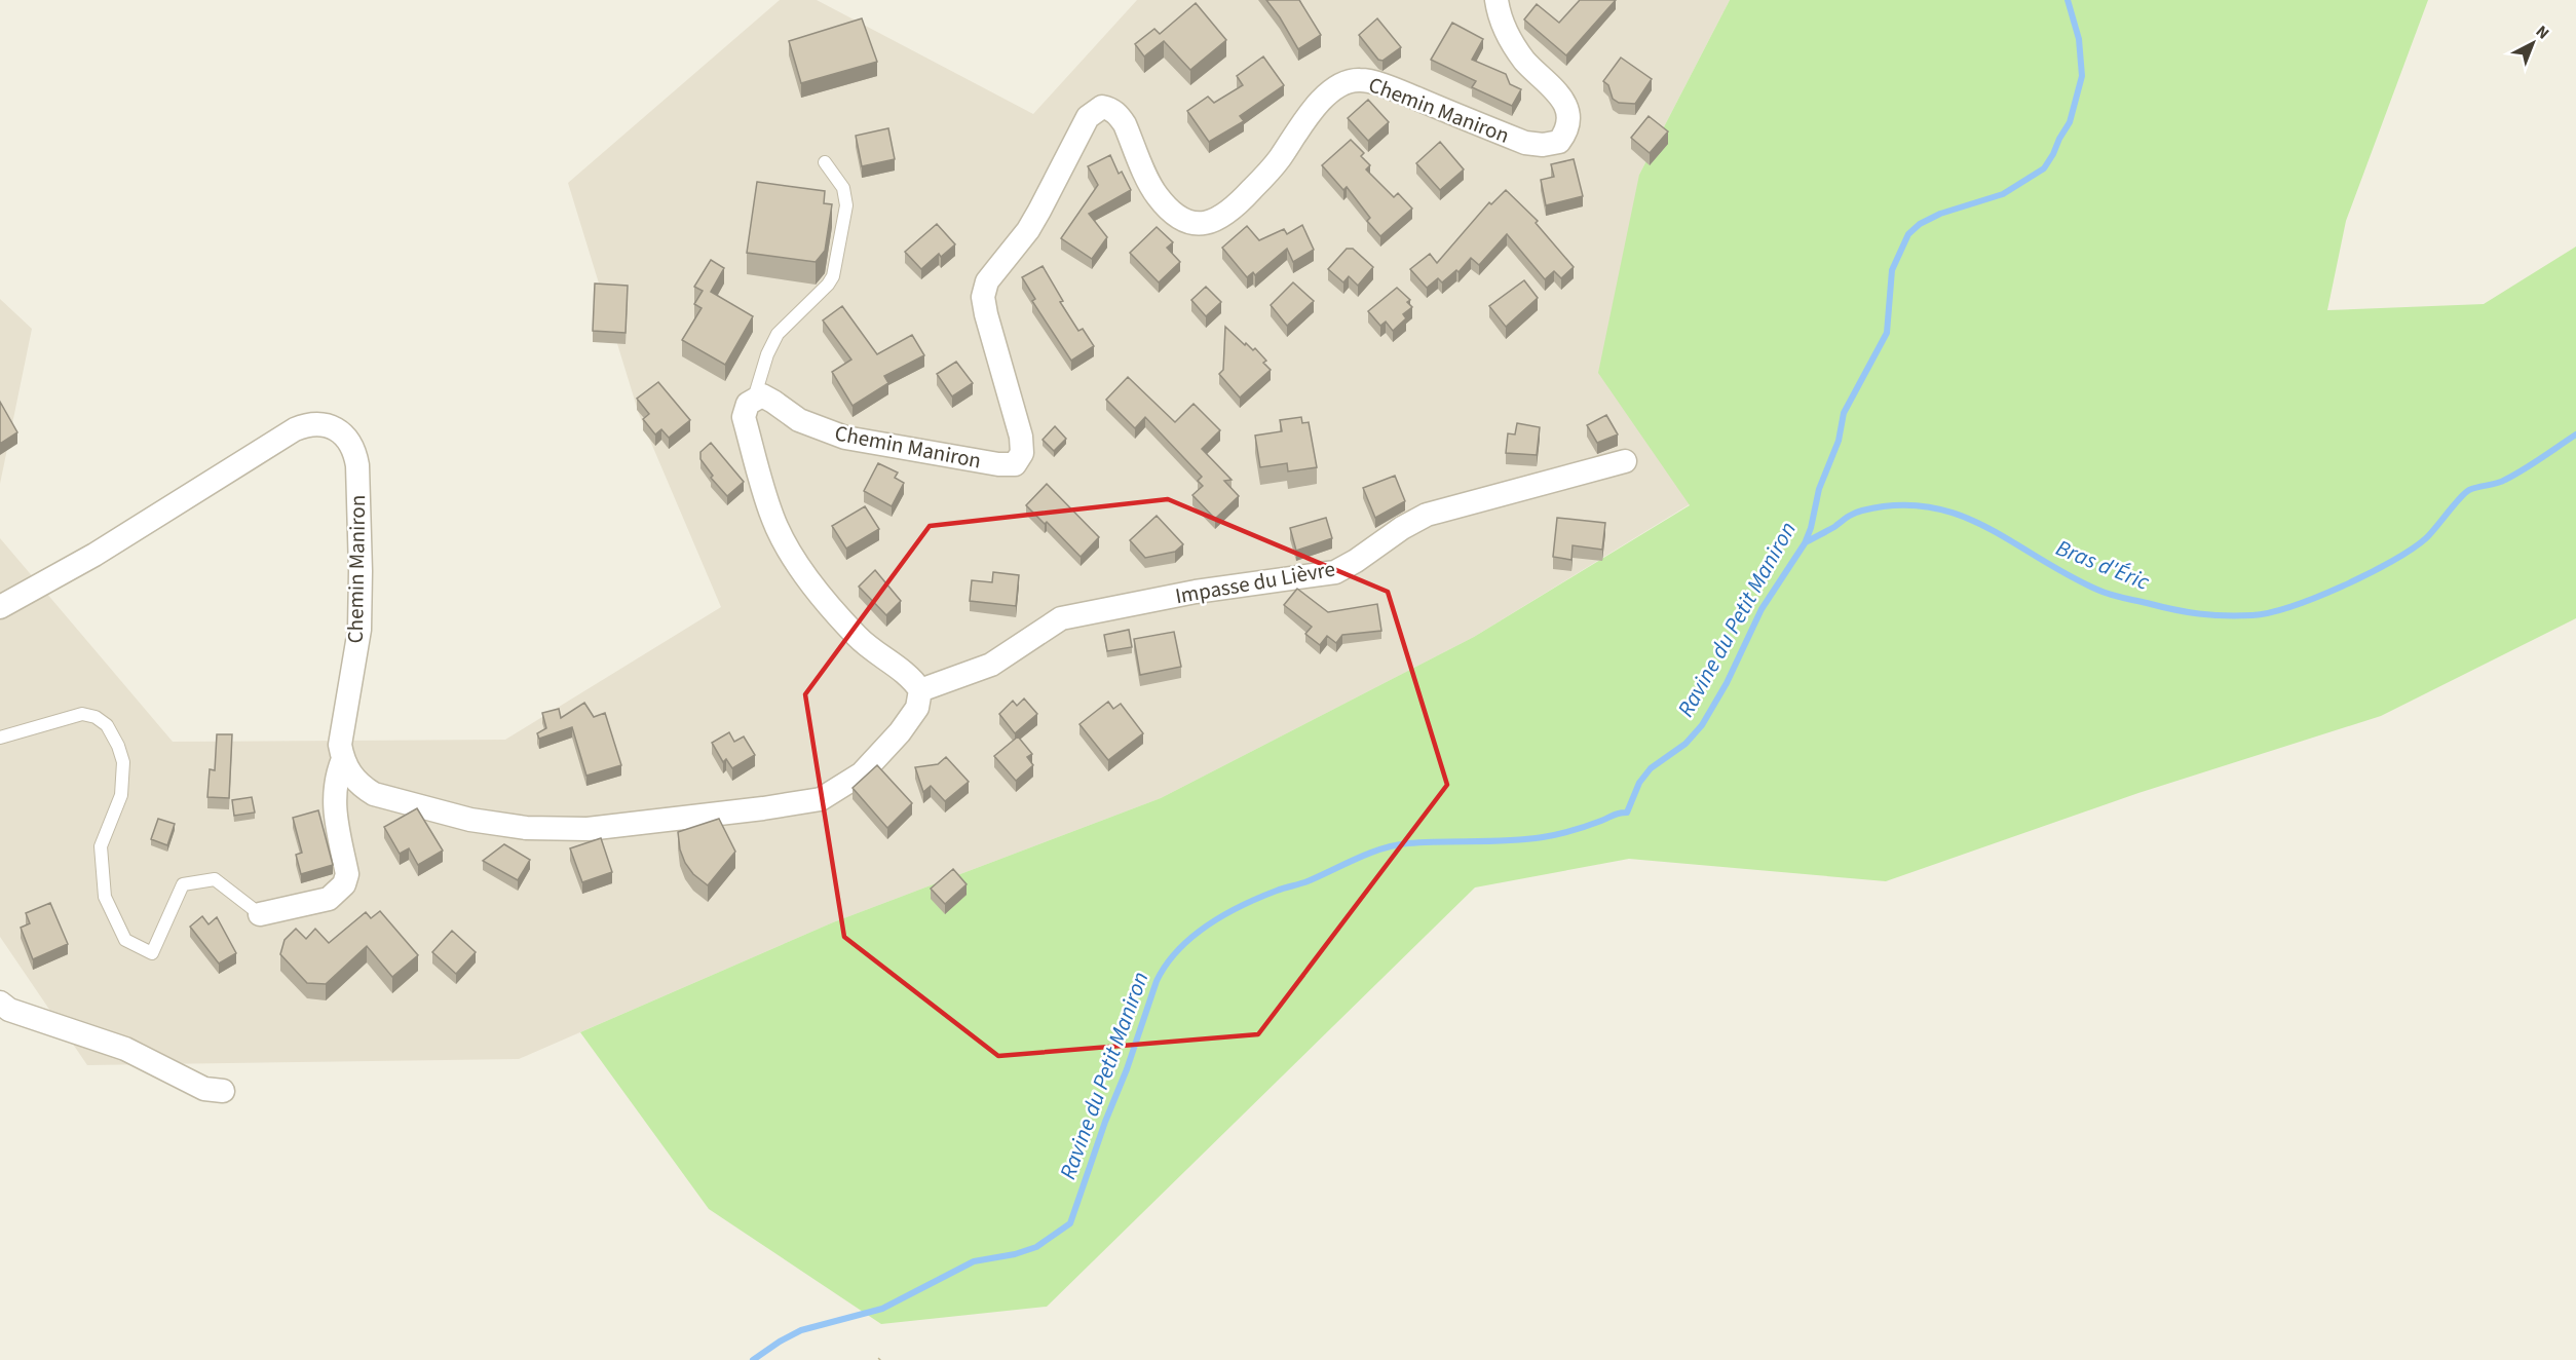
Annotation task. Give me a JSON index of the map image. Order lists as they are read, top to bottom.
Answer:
{
  "streets": {
    "street": ["Chemin Maniron", "Impasse du Lièvre"]
  },
  "water": ["Bras d'Éric", "Ravine du Petit Maniron"],
  "north": "top right"
}
